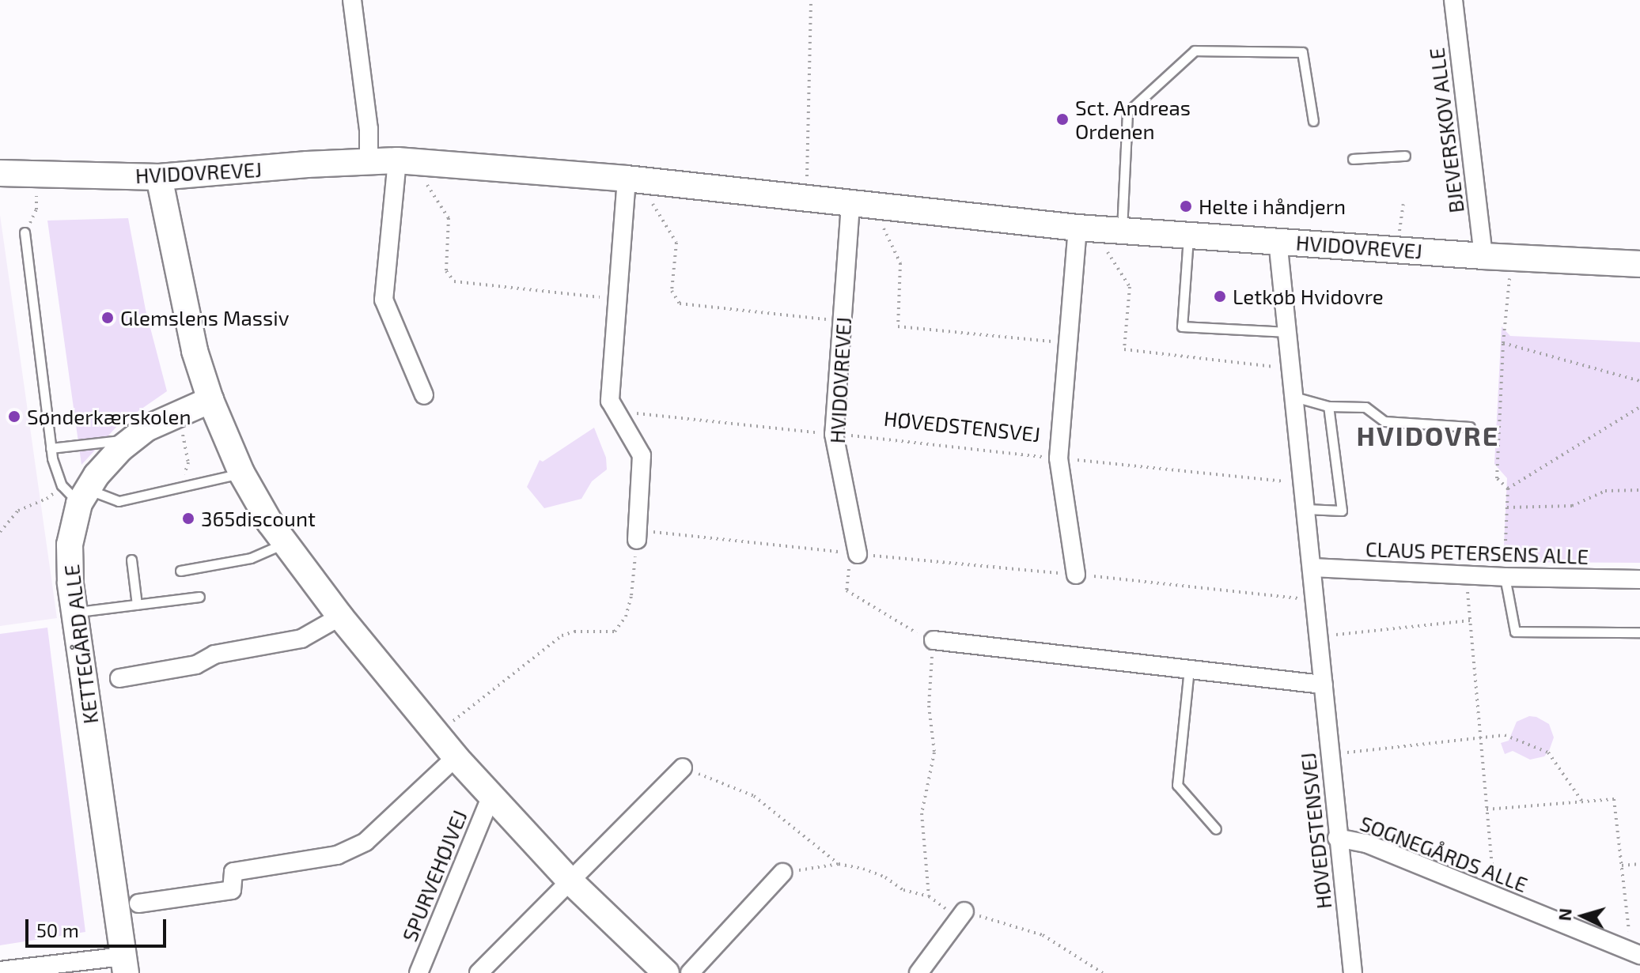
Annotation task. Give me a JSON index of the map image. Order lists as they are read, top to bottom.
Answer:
{
  "streets": {
    "street": [
      "BJEVERSKOV ALLE",
      "HVIDOVREVEJ",
      "HØVEDSTENSVEJ",
      "CLAUS PETERSENS ALLE",
      "KETTEGÅRD ALLE",
      "SOGNEGÅRDS ALLE",
      "SPURVEHØJVEJ"
    ]
  },
  "crossings": [
    ["BJEVERSKOV ALLE", "HVIDOVREVEJ"],
    ["HVIDOVREVEJ", "HØVEDSTENSVEJ"],
    ["HØVEDSTENSVEJ", "CLAUS PETERSENS ALLE"],
    ["HØVEDSTENSVEJ", "SOGNEGÅRDS ALLE"]
  ],
  "districts": ["HVIDOVRE"],
  "places": [
    "Sct. Andreas Ordenen",
    "Helte i håndjern",
    "Letkøb Hvidovre",
    "Glemslens Massiv",
    "Sønderkærskolen",
    "365discount"
  ],
  "scale_bar": "50 m",
  "north": "left"
}
